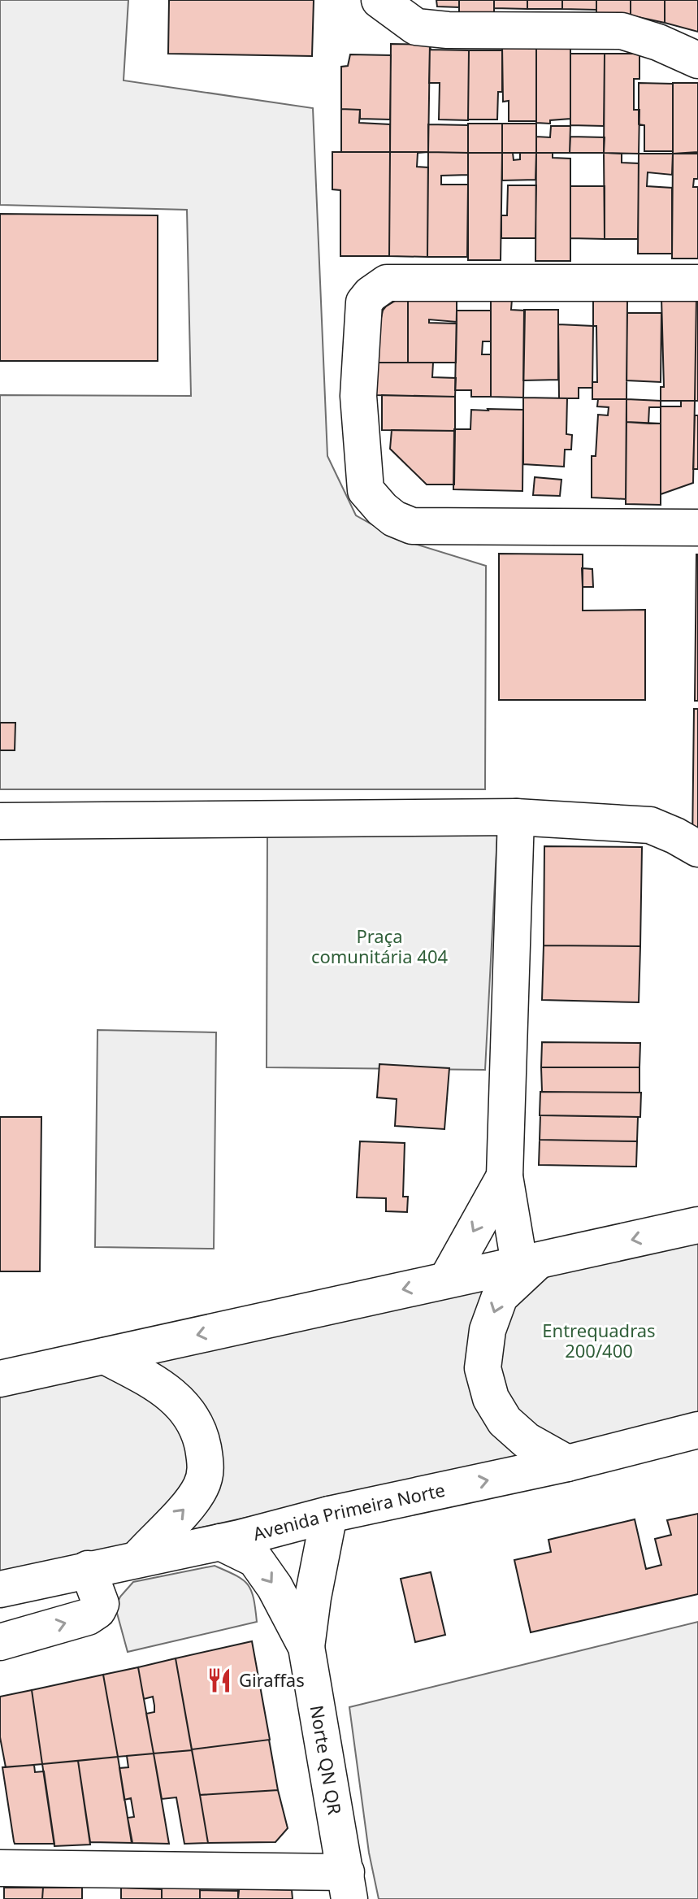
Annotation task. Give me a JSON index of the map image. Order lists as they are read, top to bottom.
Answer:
{
  "streets": {
    "street": ["Avenida Primeira Norte", "Norte QN QR"]
  },
  "crossings": [
    ["Avenida Primeira Norte", "Norte QN QR"]
  ],
  "parks": ["Praça comunitária 404", "Entrequadras 200/400"],
  "places": {
    "restaurant": ["Giraffas"]
  }
}
